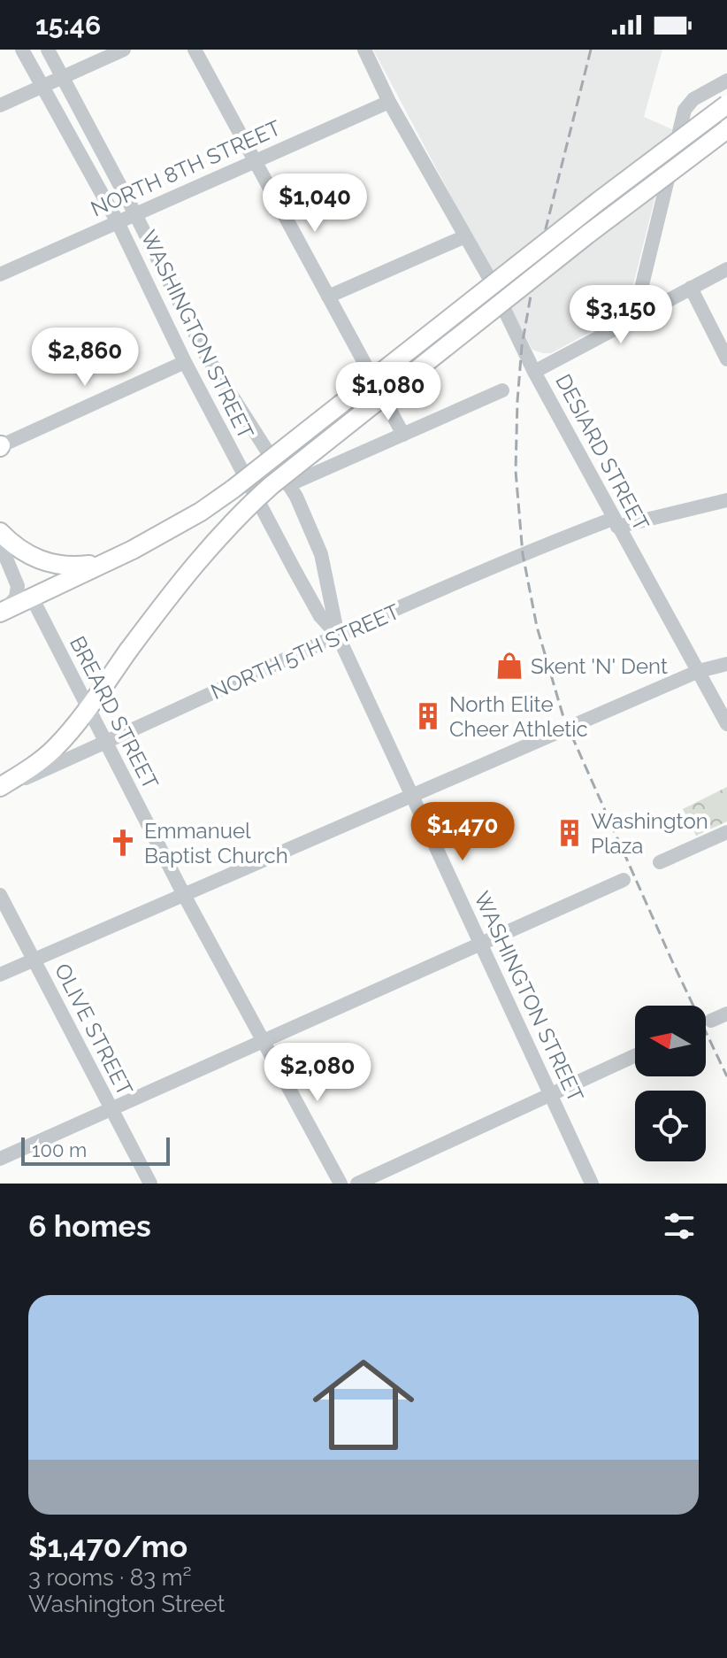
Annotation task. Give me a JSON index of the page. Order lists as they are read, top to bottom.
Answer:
{
  "streets": {
    "main road": ["NORTH 5TH STREET"],
    "street": [
      "NORTH 8TH STREET",
      "WASHINGTON STREET",
      "DESIARD STREET",
      "BREARD STREET",
      "OLIVE STREET"
    ]
  },
  "crossings": [
    ["NORTH 8TH STREET", "WASHINGTON STREET"],
    ["NORTH 8TH STREET", "DESIARD STREET"],
    ["WASHINGTON STREET", "NORTH 5TH STREET"],
    ["DESIARD STREET", "NORTH 5TH STREET"],
    ["NORTH 5TH STREET", "BREARD STREET"]
  ],
  "places": {
    "shop": ["Skent 'N' Dent"],
    "building": ["North Elite Cheer Athletic", "Washington Plaza"],
    "church": ["Emmanuel Baptist Church"]
  },
  "scale_bar": "100 m",
  "north": "left",
  "page": {
    "status": "15:46",
    "price": [
      "$1,040",
      "$3,150",
      "$2,860",
      "$1,080",
      "$1,470",
      "$2,080"
    ],
    "scale": "100 m",
    "heading": "6 homes",
    "list": [
      {
        "name": "$1,470/mo",
        "note": "3 rooms · 83 m² · Washington Street"
      }
    ]
  }
}
